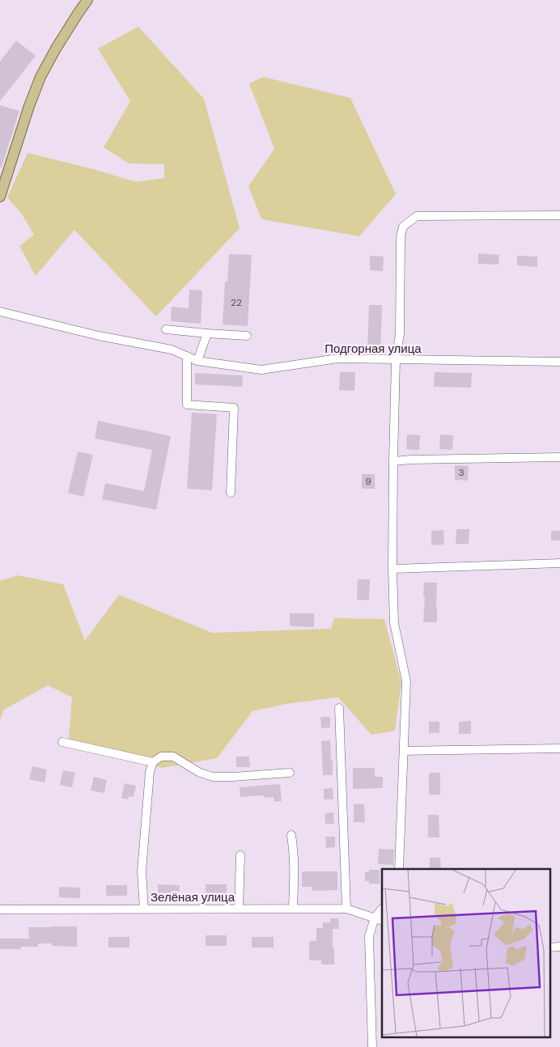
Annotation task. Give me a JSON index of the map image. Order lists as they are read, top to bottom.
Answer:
{
  "streets": {
    "street": ["Подгорная улица", "Зелёная улица"]
  },
  "house_numbers": ["22", "3", "9"]
}
